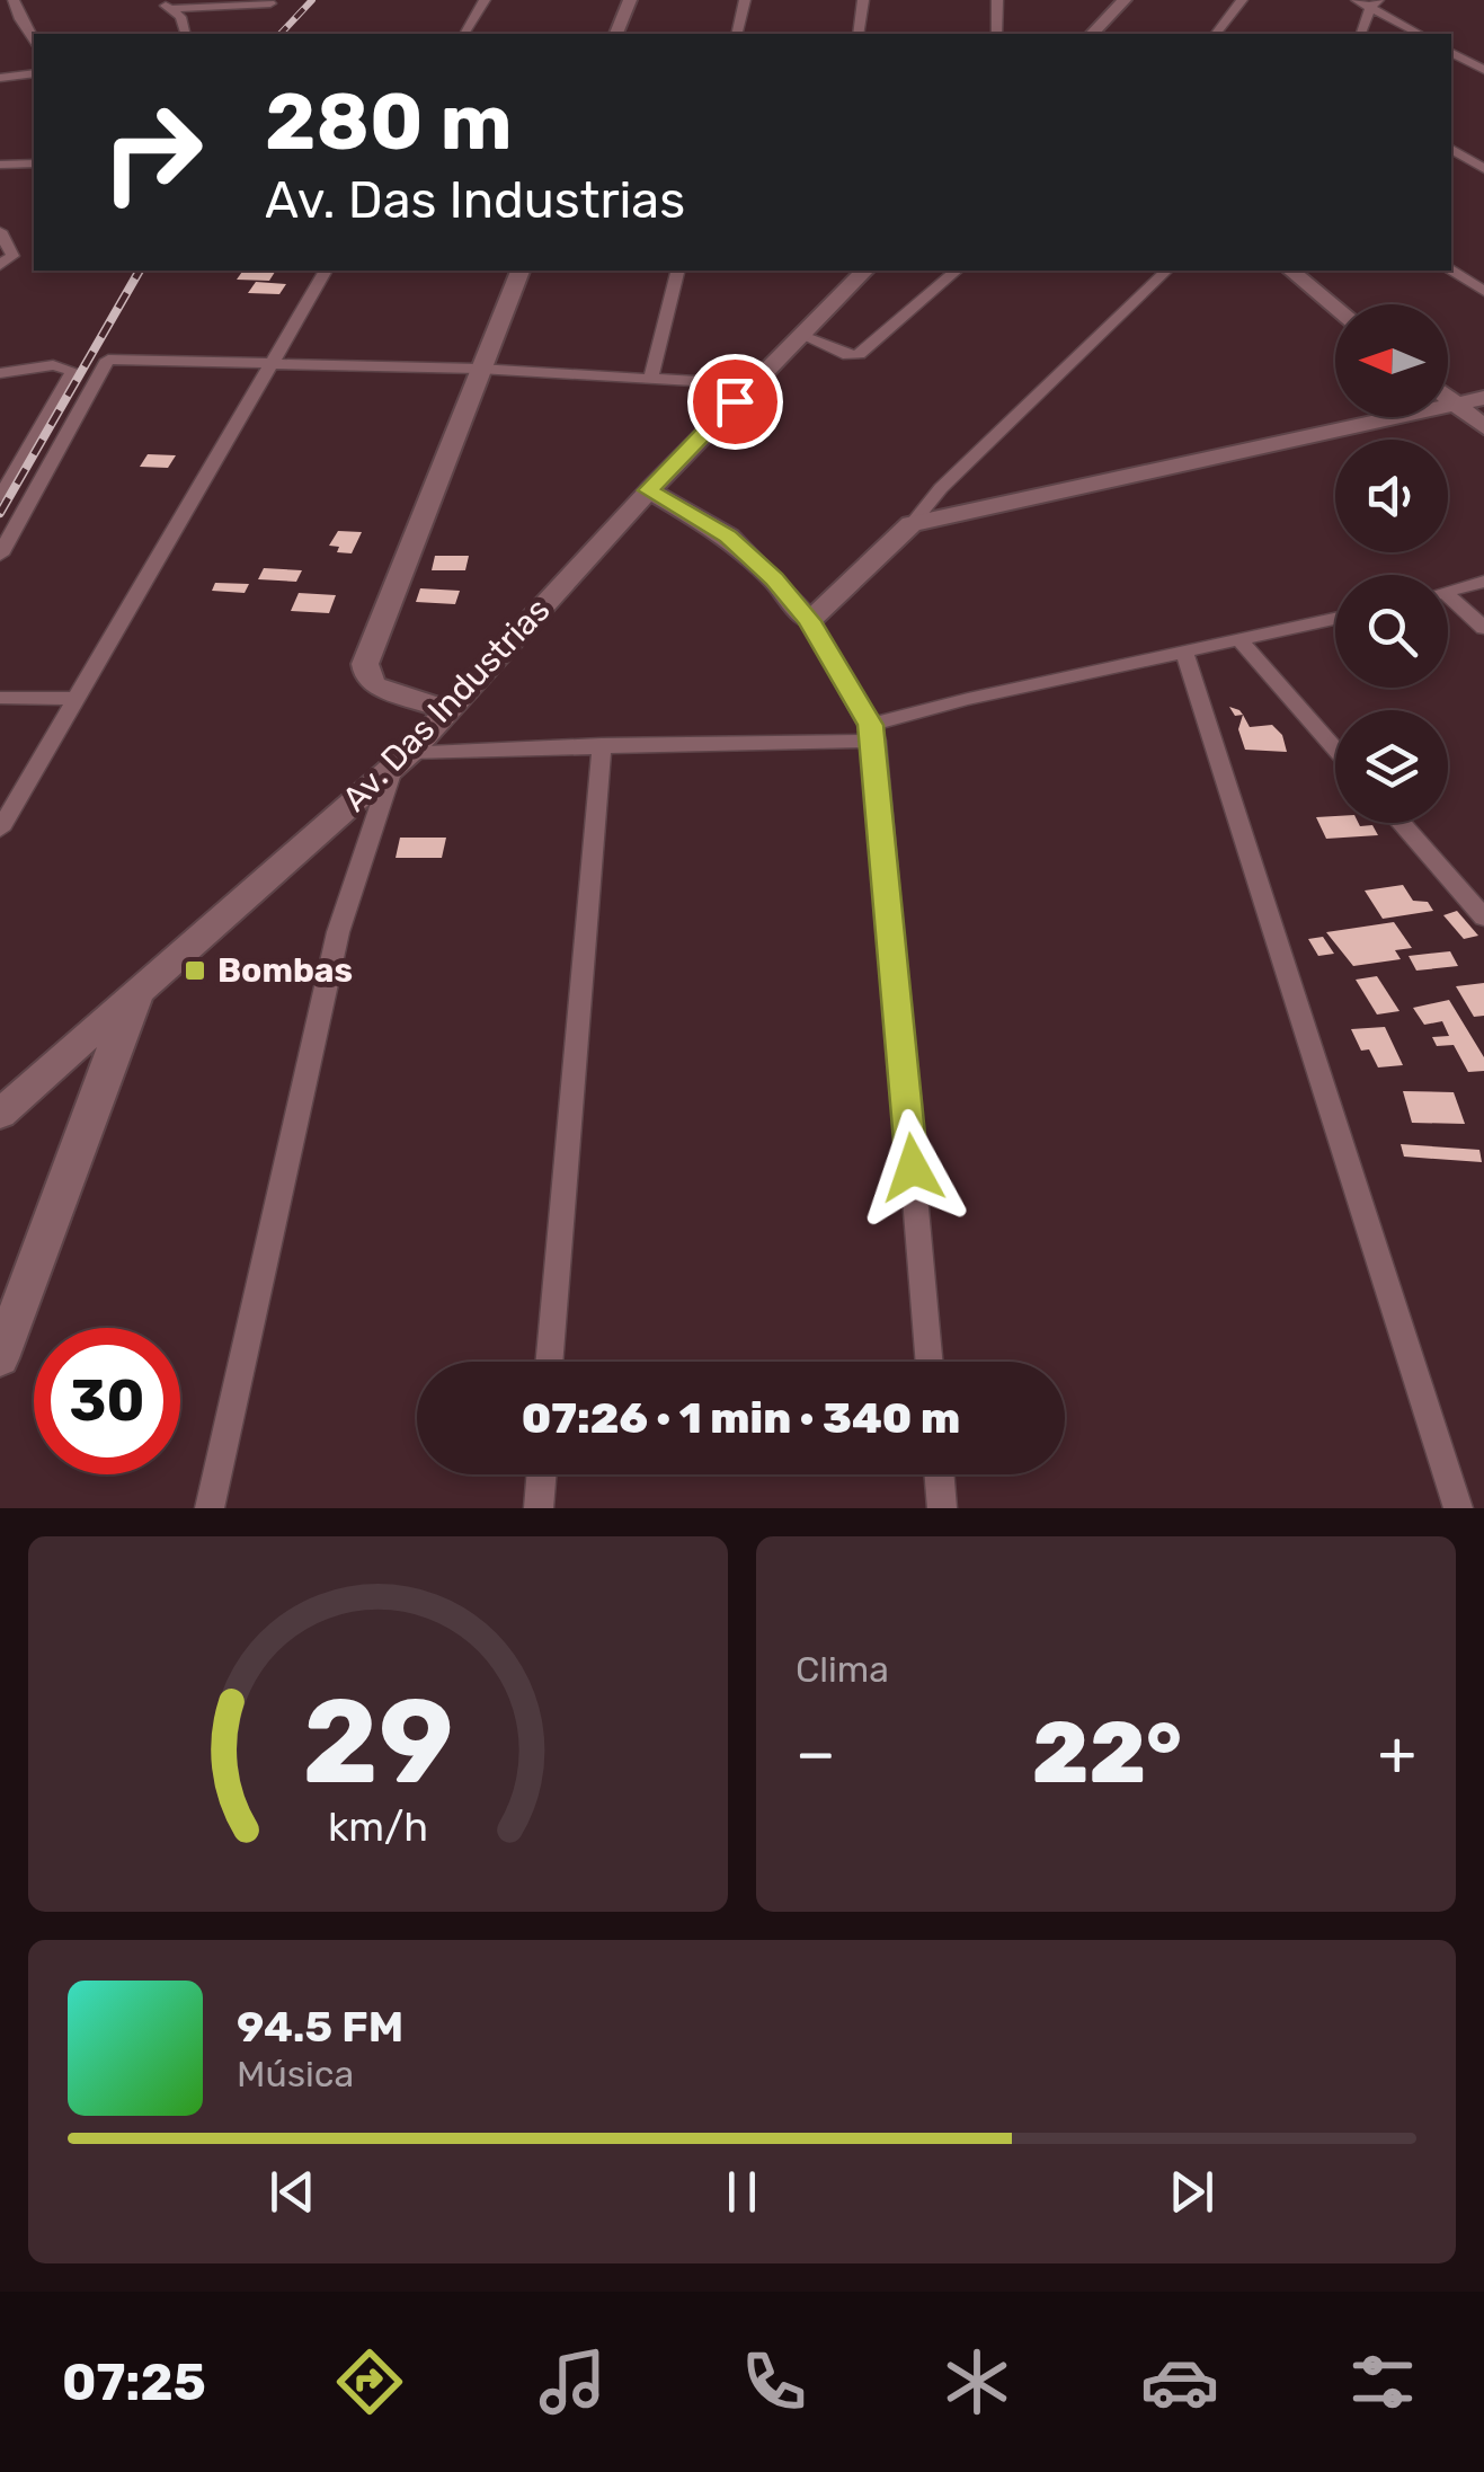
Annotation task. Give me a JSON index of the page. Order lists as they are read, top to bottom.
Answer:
{
  "streets": {
    "street": ["Av. Das Industrias"]
  },
  "places": {
    "transit": ["Bombas"]
  },
  "north": "left",
  "page": {
    "turn": ["280 m", "Av. Das Industrias"],
    "limit": "30",
    "trip": "07:26 · 1 min · 340 m",
    "tile": "Clima",
    "heat": ["−", "22°", "+"],
    "song": ["94.5 FM", "Música"],
    "tabs": "07:25",
    "gauge": ["29", "km/h"]
  }
}
